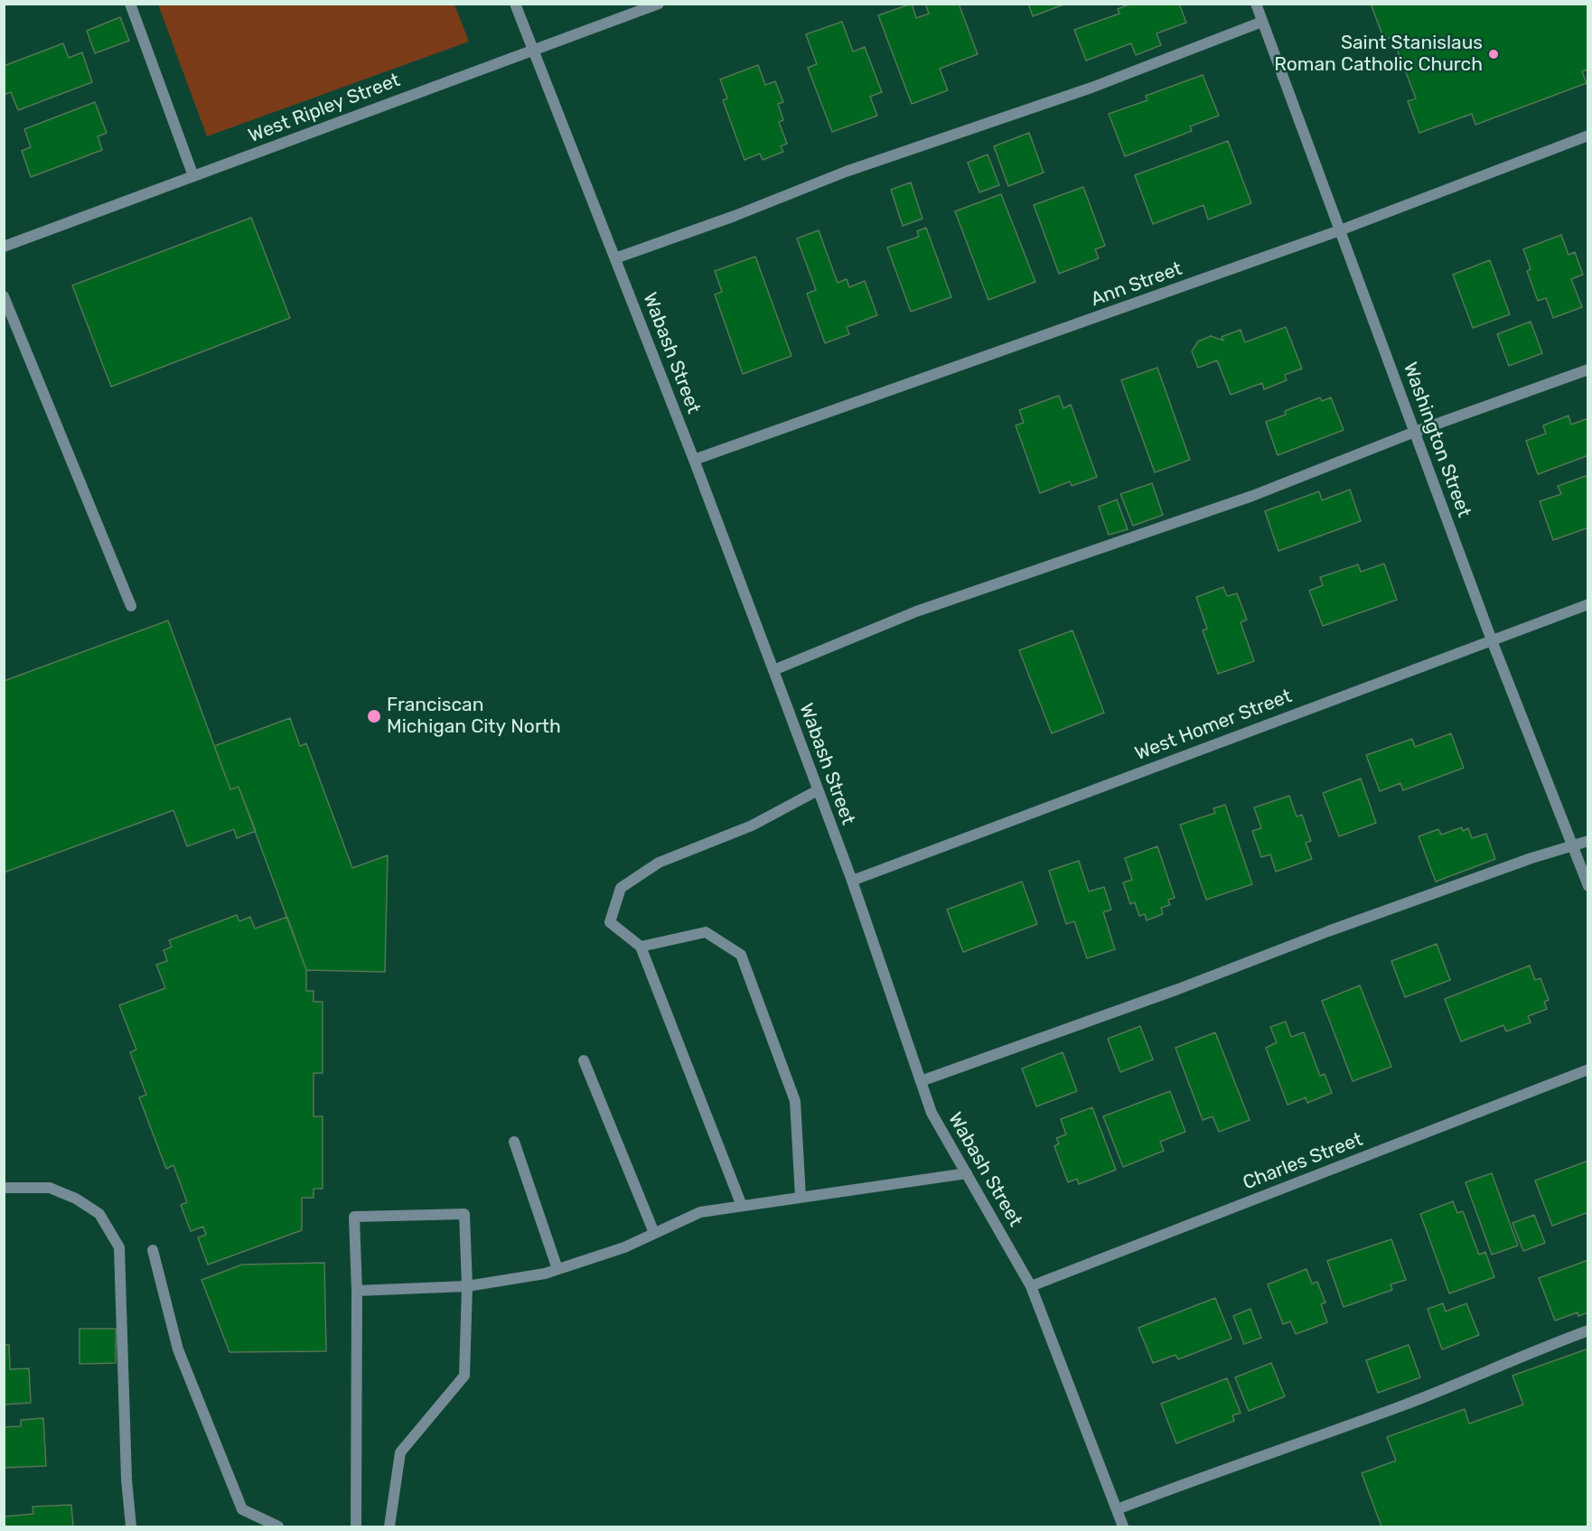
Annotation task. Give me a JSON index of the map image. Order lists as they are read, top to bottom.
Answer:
{
  "streets": {
    "street": [
      "West Ripley Street",
      "Ann Street",
      "Wabash Street",
      "Washington Street",
      "West Homer Street",
      "Charles Street"
    ]
  },
  "crossings": [
    ["West Ripley Street", "Wabash Street"],
    ["Ann Street", "Wabash Street"],
    ["Ann Street", "Washington Street"],
    ["Wabash Street", "West Homer Street"],
    ["Wabash Street", "Charles Street"],
    ["Washington Street", "West Homer Street"]
  ],
  "places": ["Saint Stanislaus Roman Catholic Church", "Franciscan Michigan City North"]
}
